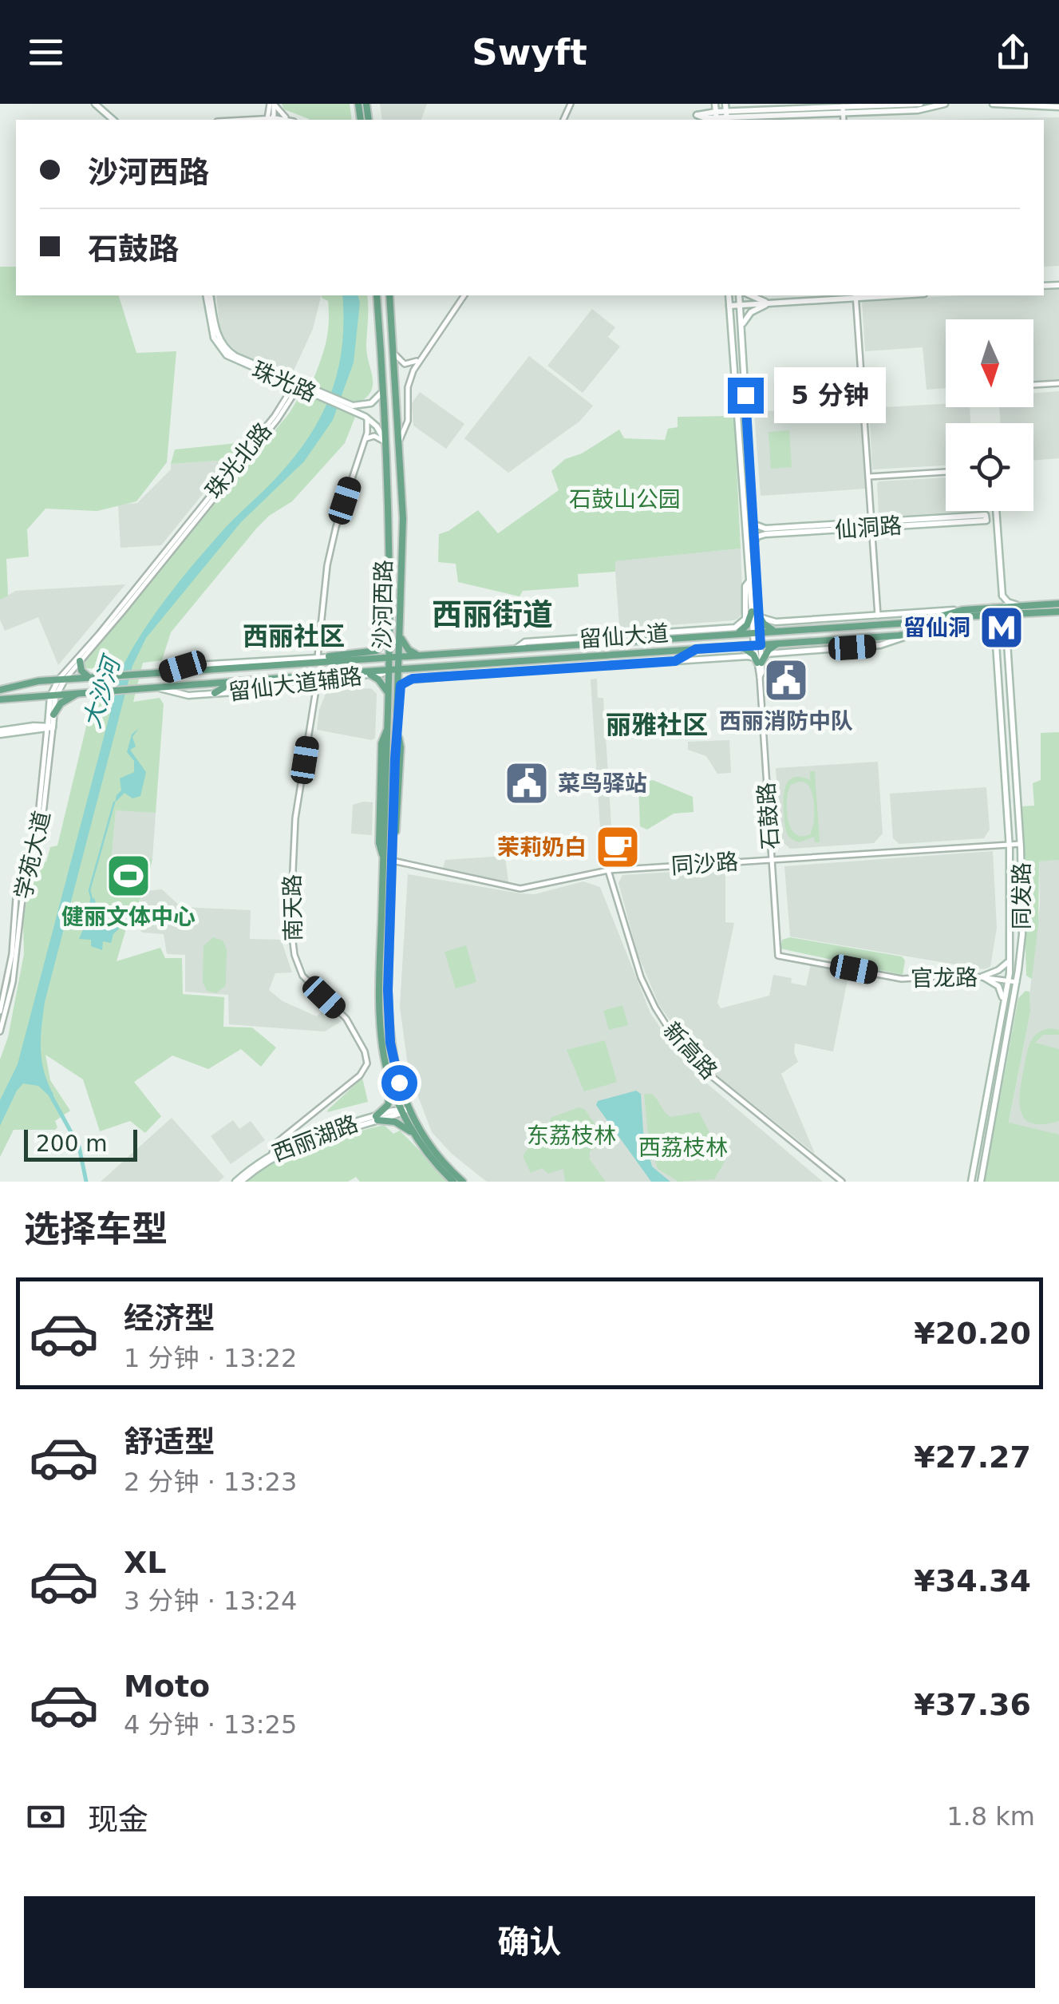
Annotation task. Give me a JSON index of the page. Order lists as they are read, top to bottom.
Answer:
{
  "streets": {
    "main road": [
      "珠光路",
      "仙洞路",
      "沙河西路",
      "留仙大道",
      "留仙大道辅路",
      "石鼓路",
      "学苑大道",
      "同发路",
      "西丽湖路"
    ],
    "street": [
      "珠光北路",
      "同沙路",
      "南天路",
      "官龙路",
      "新高路"
    ]
  },
  "crossings": [
    ["珠光路", "珠光北路"],
    ["珠光路", "沙河西路"],
    ["珠光北路", "学苑大道"],
    ["仙洞路", "石鼓路"],
    ["沙河西路", "留仙大道"],
    ["沙河西路", "留仙大道辅路"],
    ["沙河西路", "同沙路"],
    ["沙河西路", "西丽湖路"],
    ["留仙大道", "留仙大道辅路"],
    ["留仙大道", "石鼓路"],
    ["留仙大道", "同发路"],
    ["留仙大道辅路", "南天路"],
    ["石鼓路", "同沙路"],
    ["石鼓路", "官龙路"],
    ["同沙路", "同发路"],
    ["同沙路", "新高路"],
    ["同发路", "官龙路"],
    ["南天路", "西丽湖路"]
  ],
  "districts": ["西丽街道", "西丽社区", "丽雅社区"],
  "water": ["大沙河"],
  "parks": ["石鼓山公园", "东荔枝林", "西荔枝林"],
  "places": {
    "metro station": ["留仙洞"],
    "public building": ["西丽消防中队", "菜鸟驿站"],
    "cafe": ["茉莉奶白"],
    "sports": ["健丽文体中心"]
  },
  "scale_bar": "200 m",
  "north": "bottom",
  "page": {
    "header": "Swyft",
    "banner": ["沙河西路", "石鼓路"],
    "bubble": "5 分钟",
    "scale": "200 m",
    "heading": "选择车型",
    "list": [
      {
        "name": "经济型",
        "note": "1 分钟 · 13:22",
        "value": "¥20.20"
      },
      {
        "name": "舒适型",
        "note": "2 分钟 · 13:23",
        "value": "¥27.27"
      },
      {
        "name": "XL",
        "note": "3 分钟 · 13:24",
        "value": "¥34.34"
      },
      {
        "name": "Moto",
        "note": "4 分钟 · 13:25",
        "value": "¥37.36"
      }
    ],
    "pay": ["现金", "1.8 km"],
    "buttons": "确认"
  }
}
